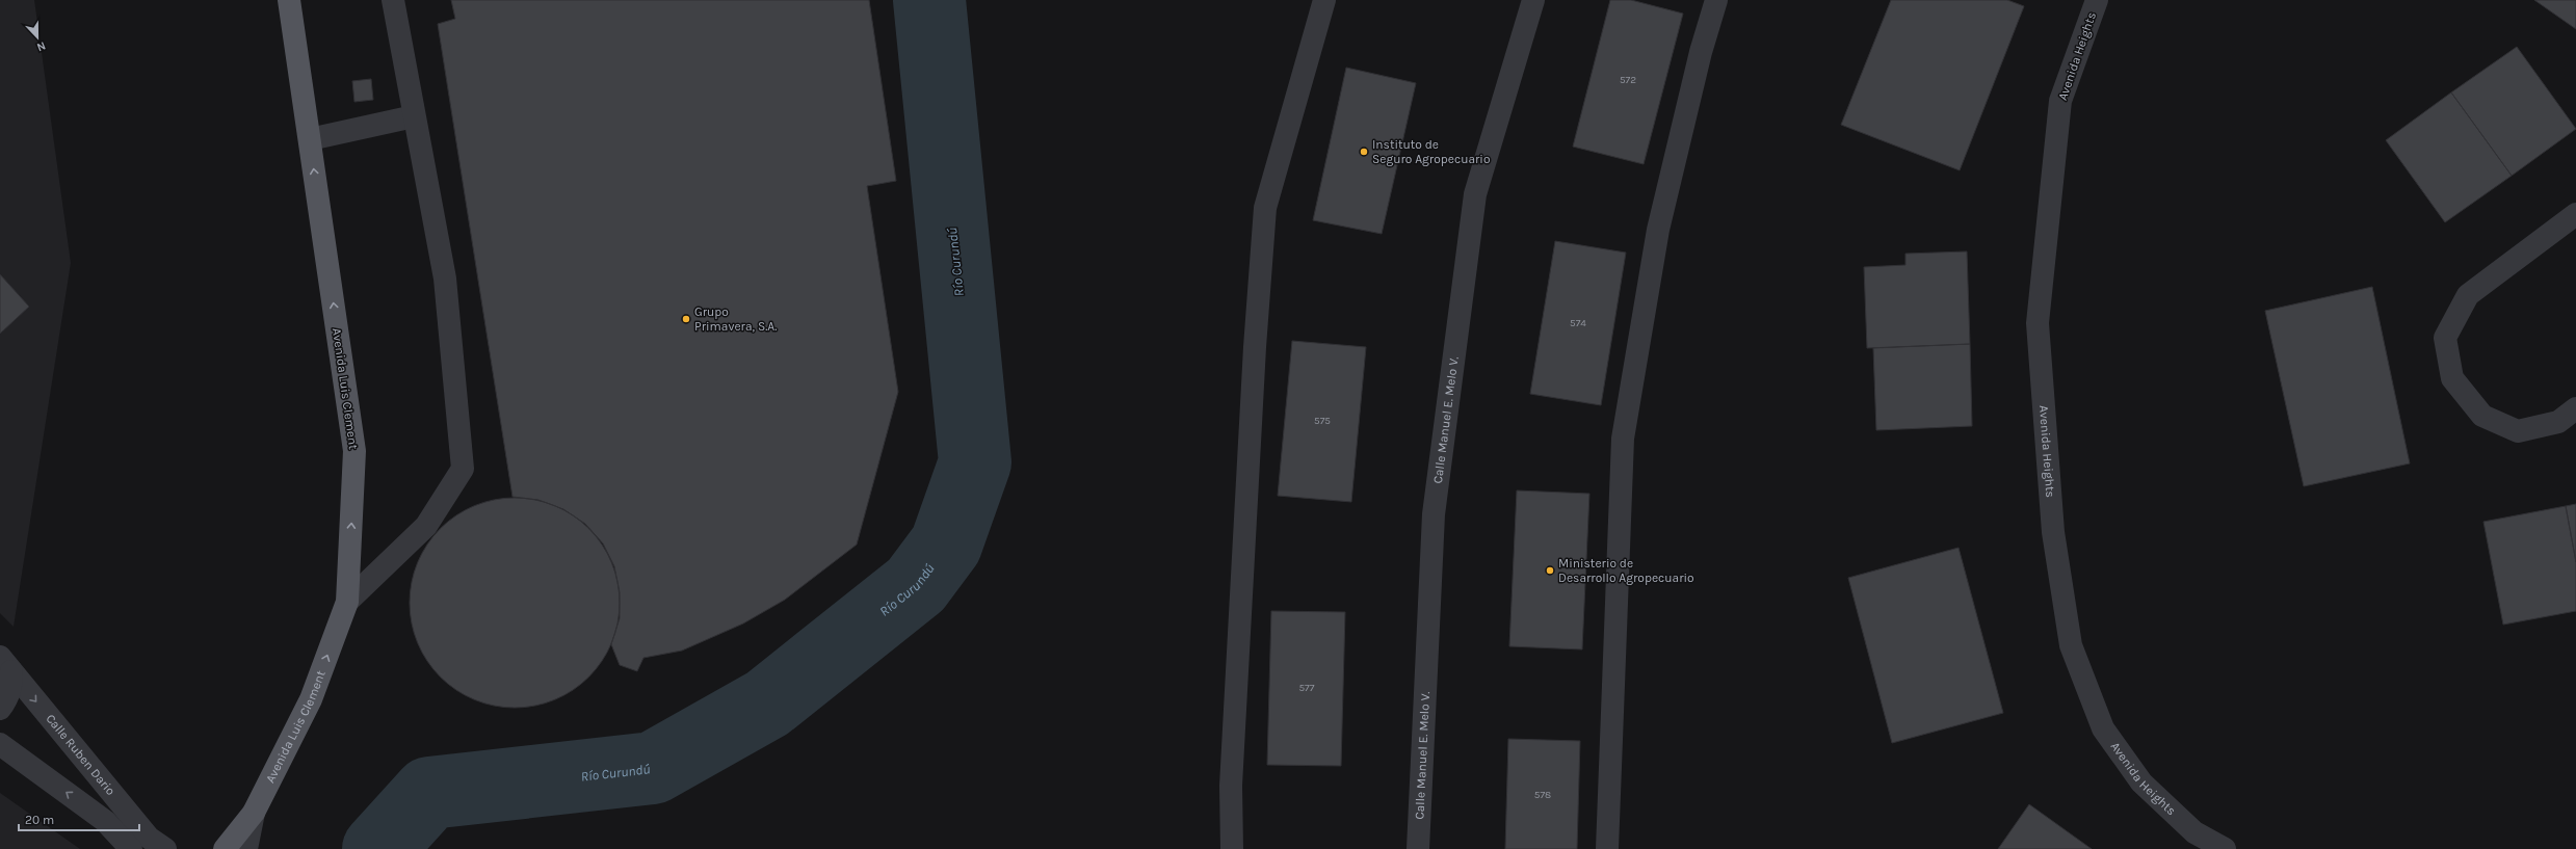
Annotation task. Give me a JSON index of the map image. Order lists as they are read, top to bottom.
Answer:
{
  "streets": {
    "main road": ["Avenida Luis Clement"],
    "street": ["Avenida Heights", "Calle Manuel E. Melo V.", "Calle Ruben Dario"]
  },
  "one_way": ["Avenida Luis Clement"],
  "water": ["Río Curundú"],
  "places": ["Instituto de Seguro Agropecuario", "Grupo Primavera, S.A.", "Ministerio de Desarrollo Agropecuario"],
  "house_numbers": [
    "572",
    "574",
    "575",
    "577",
    "578"
  ],
  "scale_bar": "20 m",
  "north": "bottom"
}
